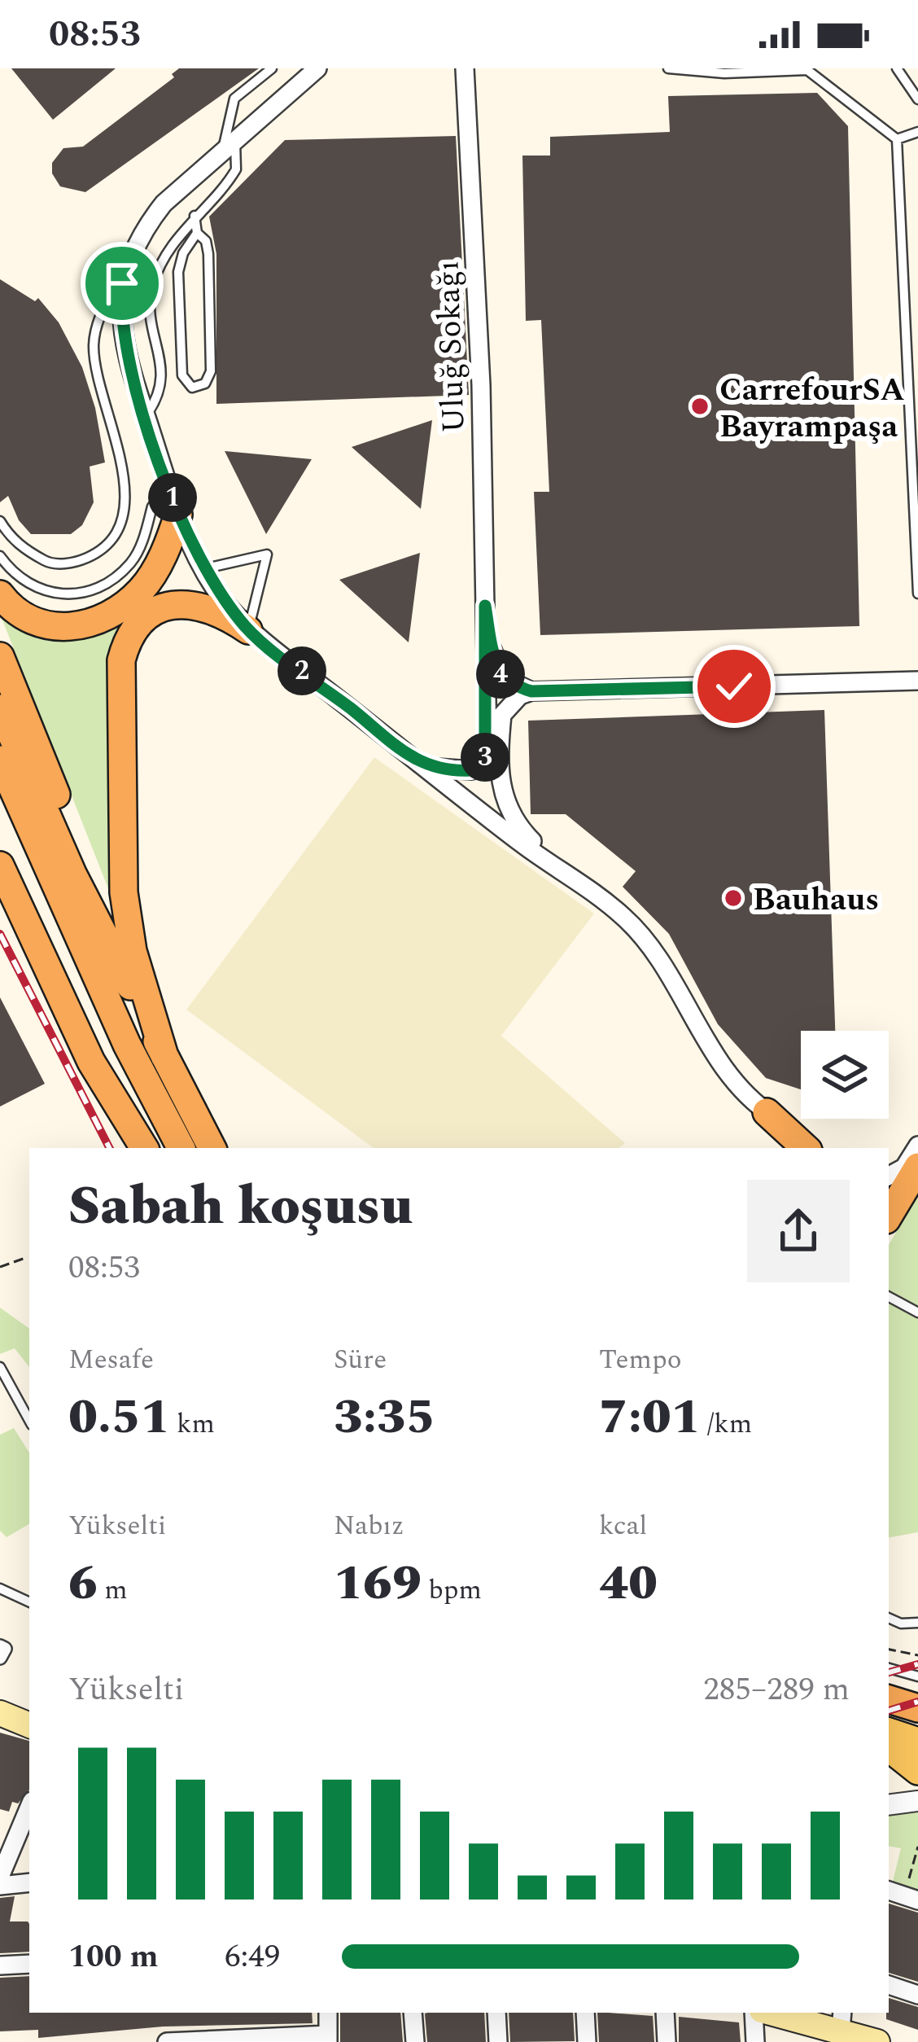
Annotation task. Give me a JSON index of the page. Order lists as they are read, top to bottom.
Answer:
{
  "streets": {
    "street": ["Uluğ Sokağı"]
  },
  "places": ["CarrefourSA Bayrampaşa", "Bauhaus"],
  "page": {
    "status": "08:53",
    "pins": [
      "1",
      "2",
      "4",
      "3"
    ],
    "heading": ["Sabah koşusu", "08:53"],
    "stats": [
      ["Mesafe", "0.51 km"],
      ["Süre", "3:35"],
      ["Tempo", "7:01 /km"],
      ["Yükselti", "6 m"],
      ["Nabız", "169 bpm"],
      ["kcal", "40"]
    ],
    "chart": ["Yükselti", "285–289 m"],
    "list": [
      {
        "name": "100 m",
        "note": "6:49"
      }
    ]
  }
}
